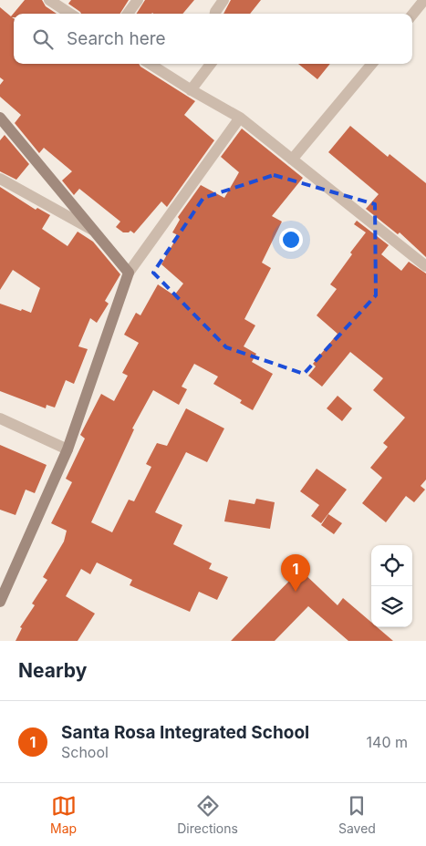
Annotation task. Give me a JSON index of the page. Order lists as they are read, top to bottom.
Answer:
{
  "page": {
    "search": "Search here",
    "pins": "1",
    "heading": "Nearby",
    "list": [
      {
        "mark": "1",
        "name": "Santa Rosa Integrated School",
        "note": "School",
        "value": "140 m"
      }
    ],
    "nav": ["Map", "Directions", "Saved"]
  }
}
